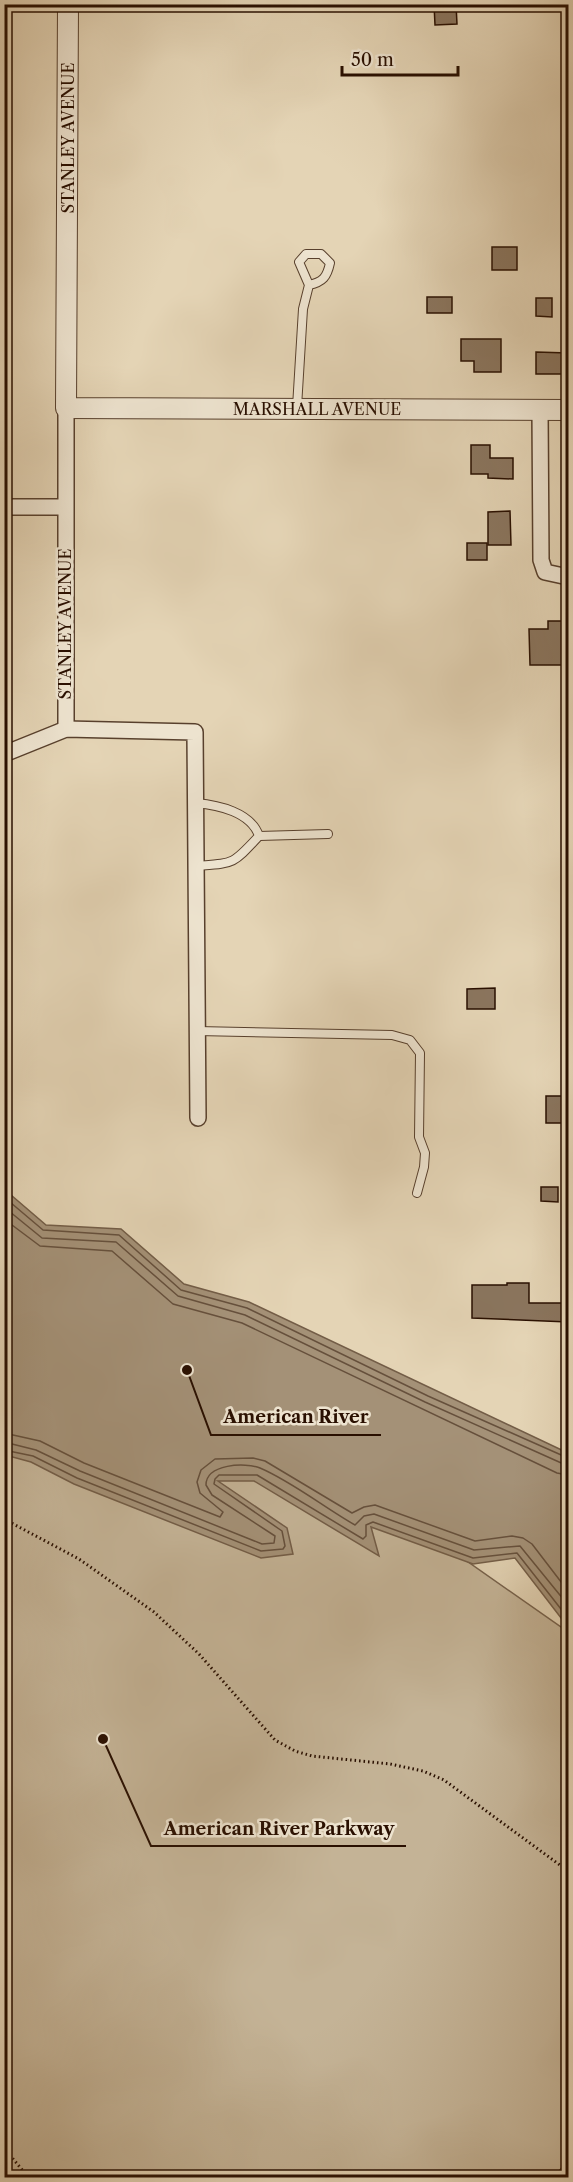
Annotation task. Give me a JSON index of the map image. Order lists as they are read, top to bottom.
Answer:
{
  "streets": {
    "street": ["STANLEY AVENUE", "MARSHALL AVENUE"]
  },
  "crossings": [
    ["STANLEY AVENUE", "MARSHALL AVENUE"]
  ],
  "places": ["American River", "American River Parkway"],
  "scale_bar": "50 m"
}
